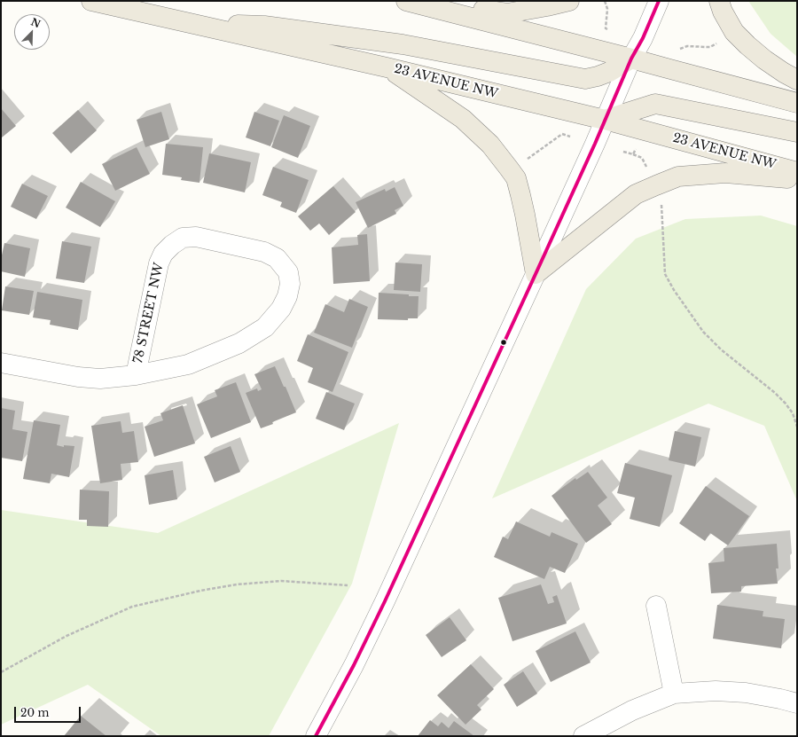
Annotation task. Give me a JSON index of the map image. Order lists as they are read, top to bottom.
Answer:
{
  "streets": {
    "main road": ["23 AVENUE NW"],
    "street": ["78 STREET NW"]
  },
  "scale_bar": "20 m",
  "north": "top right"
}
